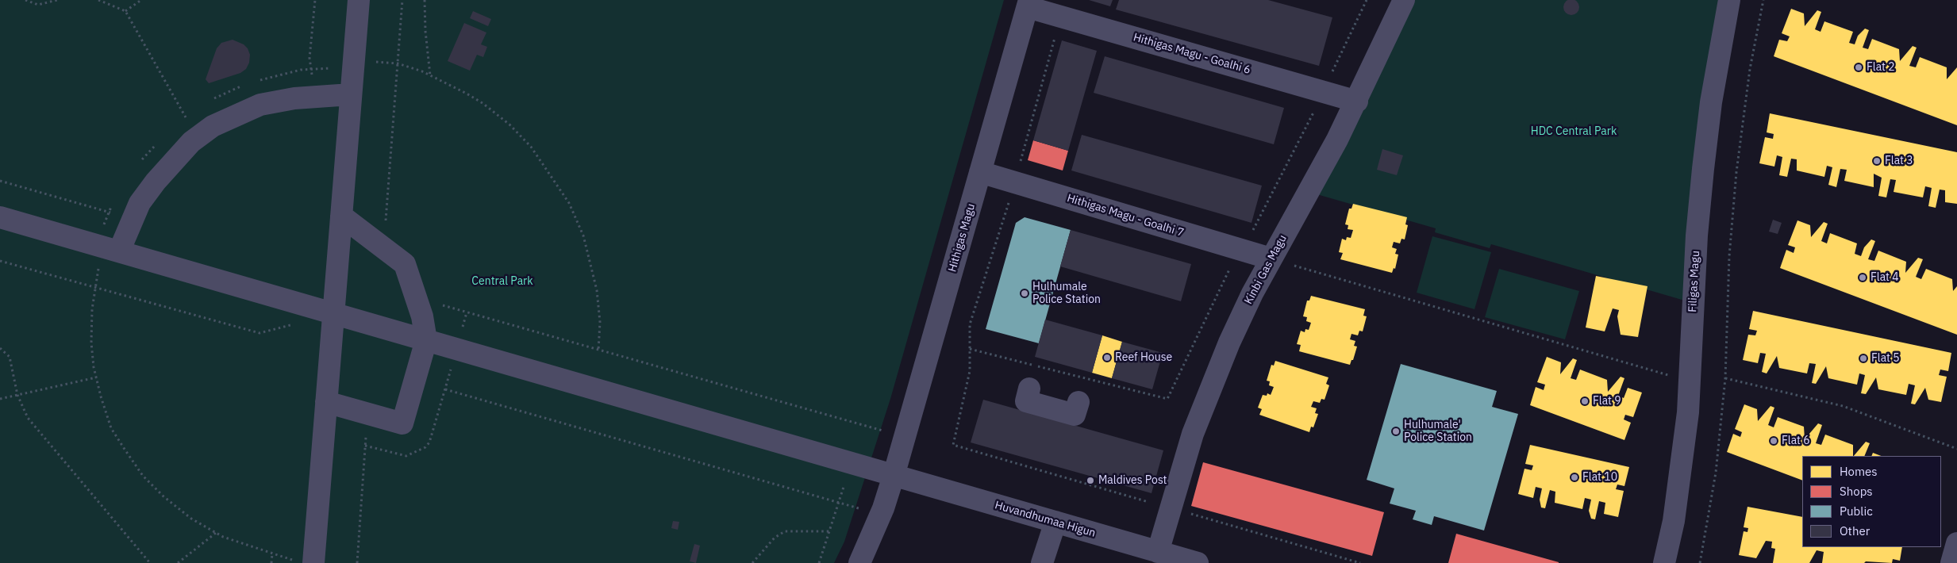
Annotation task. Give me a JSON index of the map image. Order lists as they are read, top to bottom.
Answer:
{
  "streets": {
    "street": [
      "Hithigas Magu - Goalhi 6",
      "Hithigas Magu - Goalhi 7",
      "Hithigas Magu",
      "Kinbi Gas Magu",
      "Filigas Magu",
      "Huvandhumaa Higun"
    ]
  },
  "crossings": [
    ["Hithigas Magu - Goalhi 6", "Hithigas Magu"],
    ["Hithigas Magu - Goalhi 6", "Kinbi Gas Magu"],
    ["Hithigas Magu - Goalhi 7", "Hithigas Magu"],
    ["Hithigas Magu - Goalhi 7", "Kinbi Gas Magu"],
    ["Hithigas Magu", "Huvandhumaa Higun"],
    ["Kinbi Gas Magu", "Huvandhumaa Higun"]
  ],
  "parks": ["HDC Central Park", "Central Park"],
  "places": [
    "Flat 2",
    "Flat 3",
    "Flat 4",
    "Hulhumale Police Station",
    "Reef House",
    "Flat 5",
    "Flat 9",
    "Hulhumale' Police Station",
    "Flat 6",
    "Flat 10",
    "Maldives Post"
  ],
  "legend": [
    "Homes",
    "Shops",
    "Public",
    "Other"
  ]
}
